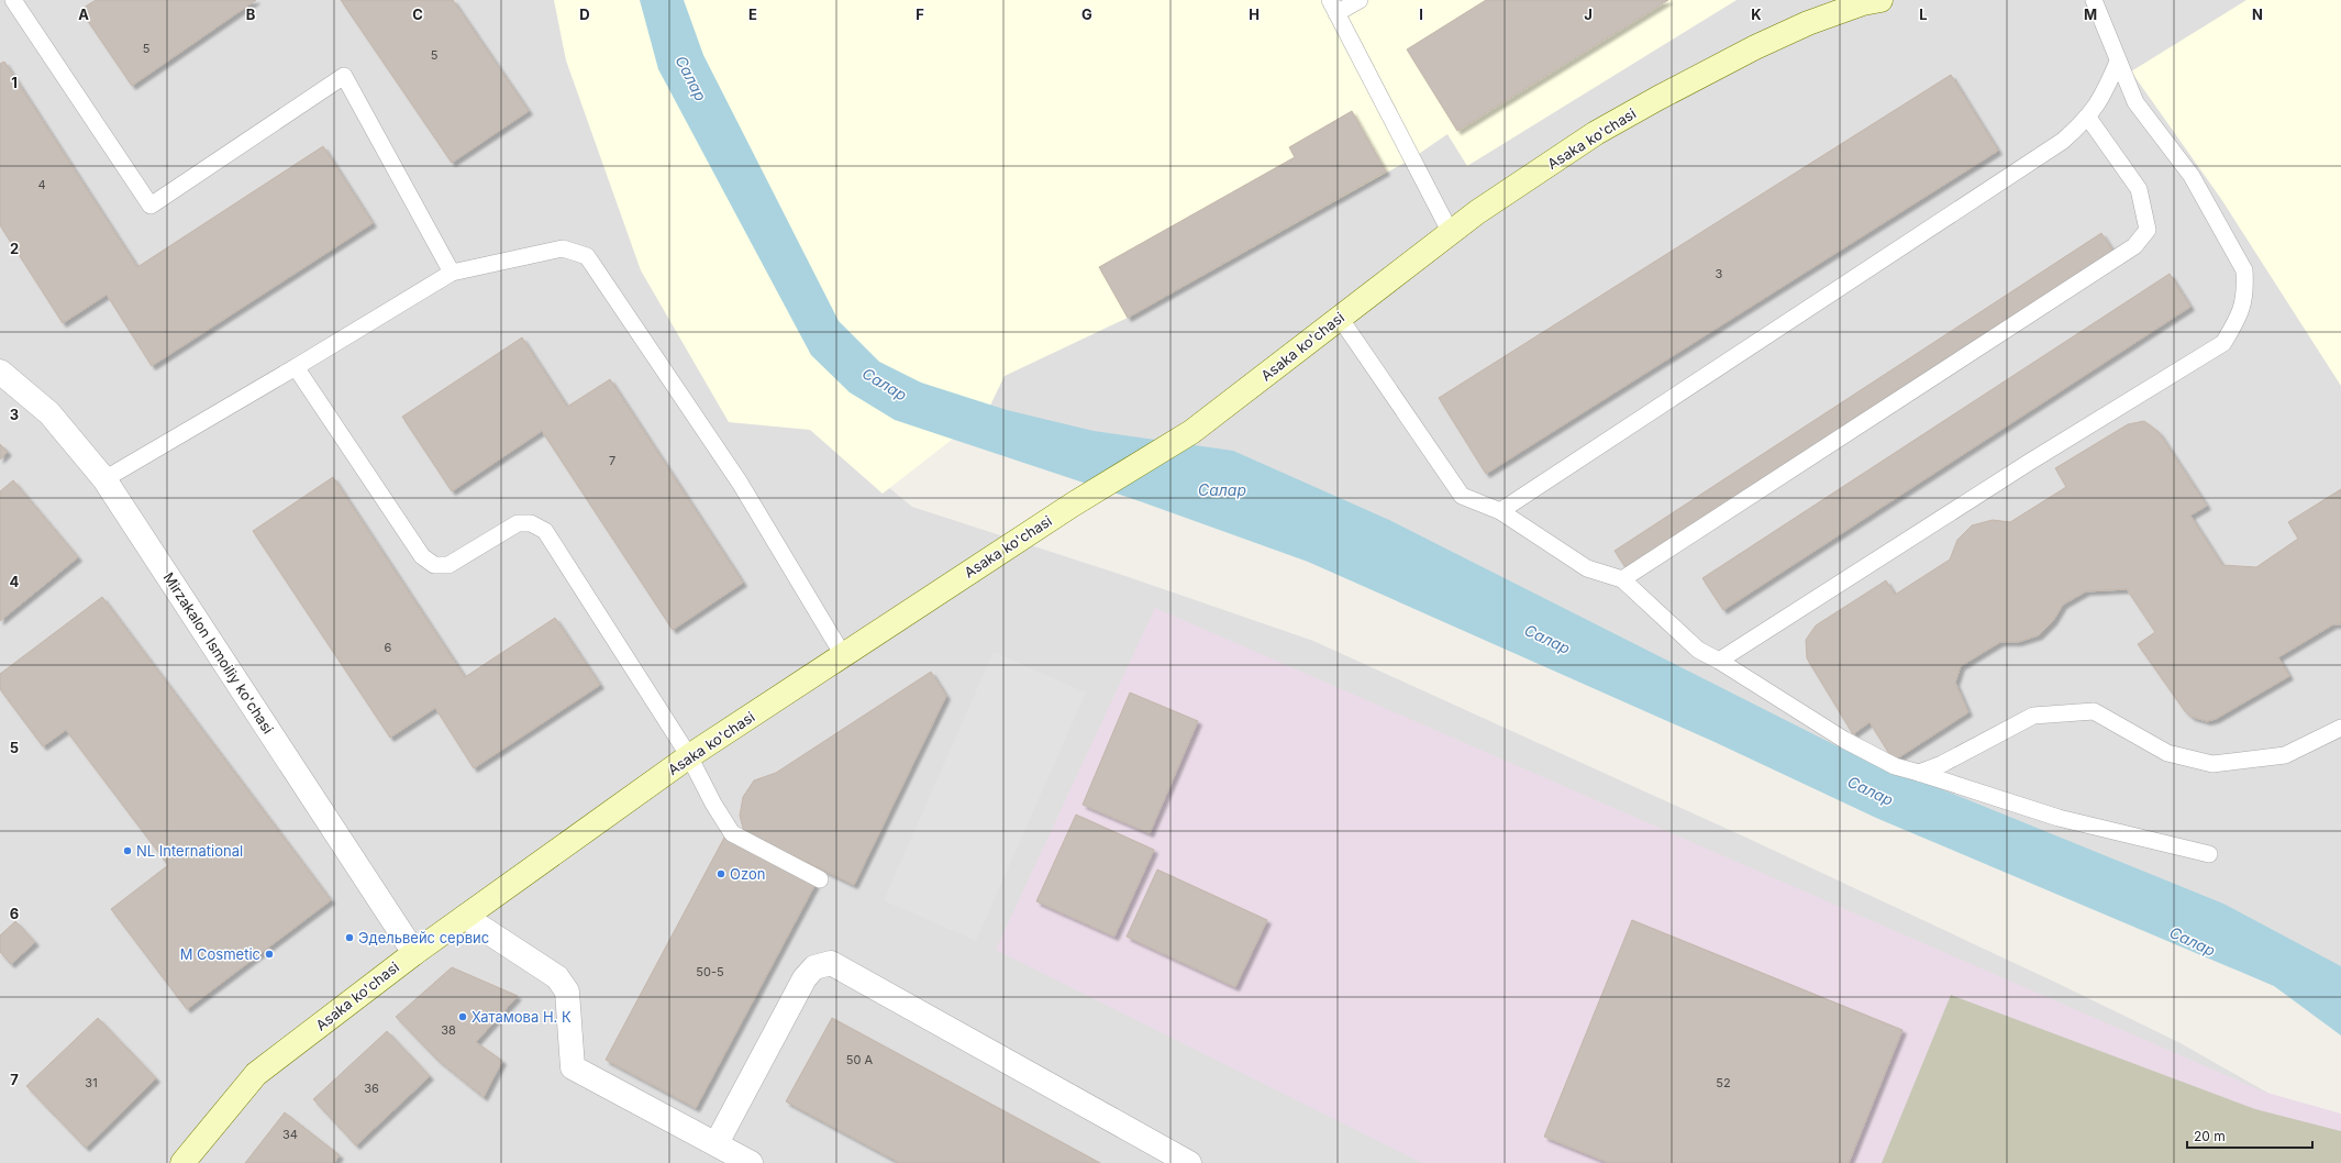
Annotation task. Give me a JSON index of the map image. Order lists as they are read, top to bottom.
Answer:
{
  "streets": {
    "street": ["Asaka ko'chasi", "Mirzakalon Ismoiliy ko'chasi"]
  },
  "crossings": [
    ["Asaka ko'chasi", "Mirzakalon Ismoiliy ko'chasi"]
  ],
  "water": ["Салар"],
  "places": [
    "NL International",
    "Ozon",
    "Эдельвейс сервис",
    "M Cosmetic",
    "Хатамова Н. К"
  ],
  "house_numbers": [
    "5",
    "5",
    "4",
    "3",
    "7",
    "6",
    "50-5",
    "38",
    "50 А",
    "31",
    "52",
    "36",
    "34"
  ],
  "scale_bar": "20 m",
  "grid": {
    "columns": [
      "A",
      "B",
      "C",
      "D",
      "E",
      "F",
      "G",
      "H",
      "I",
      "J",
      "K",
      "L",
      "M",
      "N"
    ],
    "rows": [
      "1",
      "2",
      "3",
      "4",
      "5",
      "6",
      "7"
    ]
  }
}
